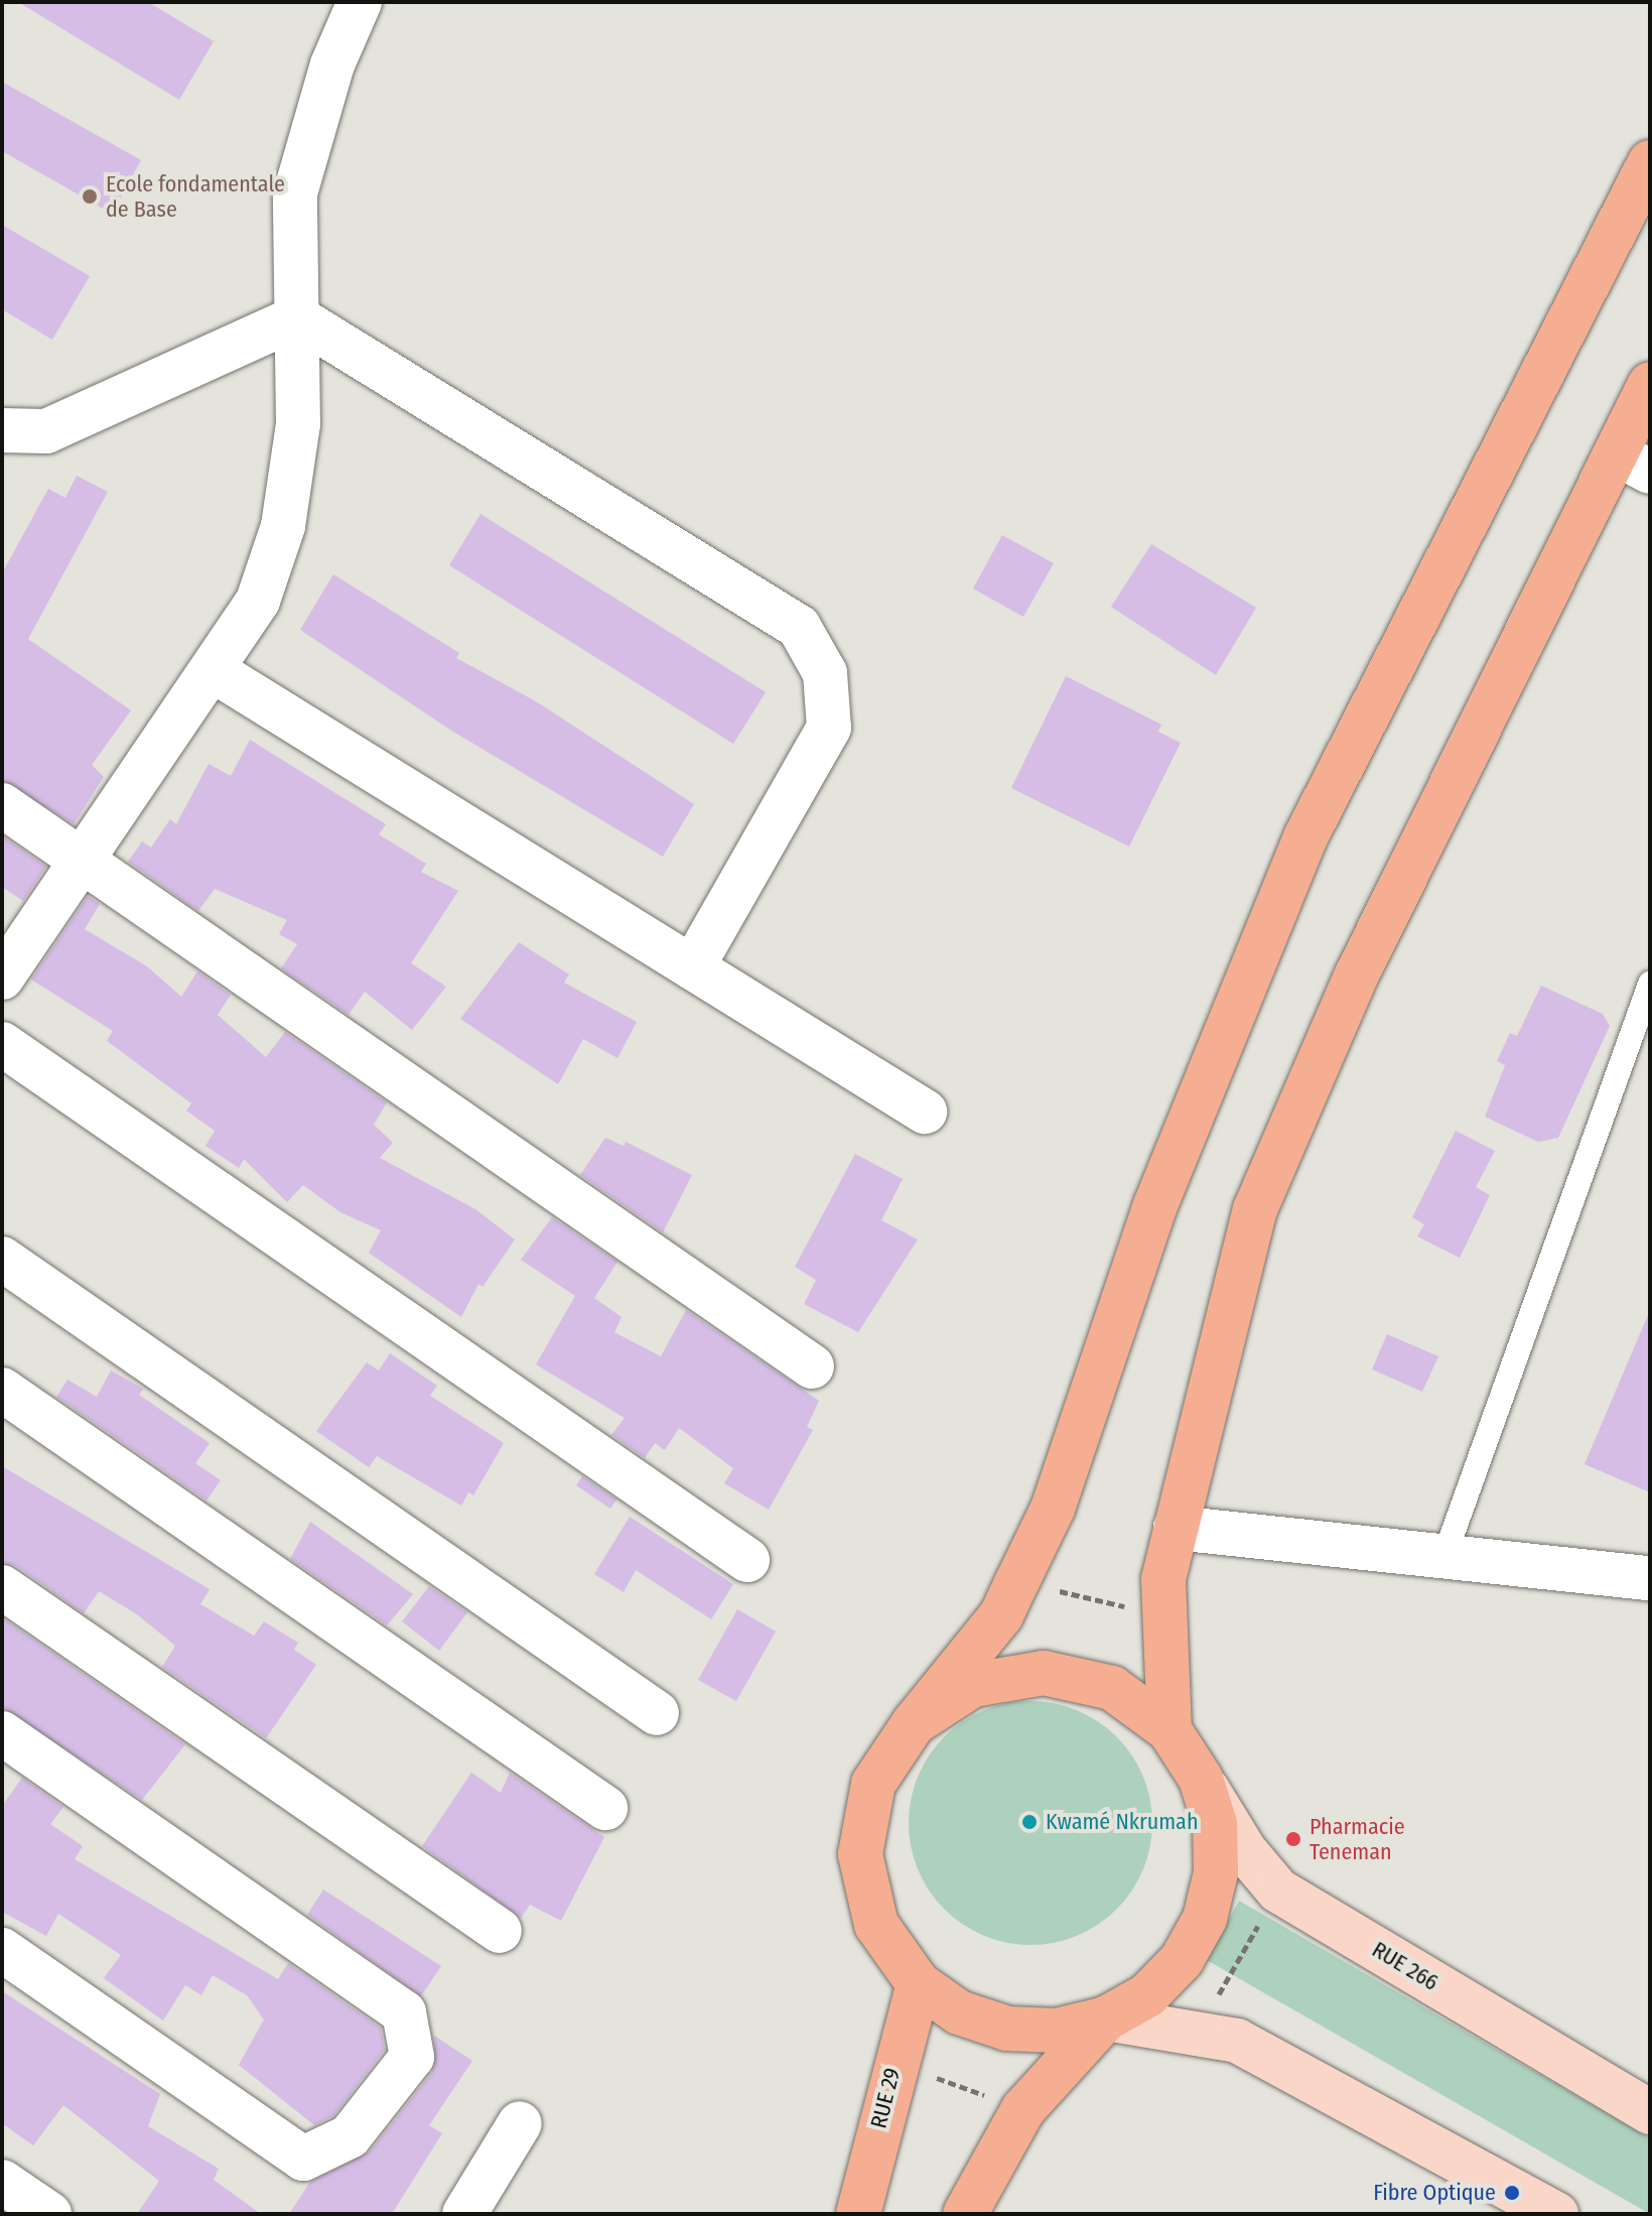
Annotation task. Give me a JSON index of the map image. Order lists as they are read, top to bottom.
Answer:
{
  "streets": {
    "main road": ["RUE 266", "RUE 29"]
  },
  "places": [
    "Ecole fondamentale de Base",
    "Kwamé Nkrumah",
    "Pharmacie Teneman",
    "Fibre Optique"
  ]
}
